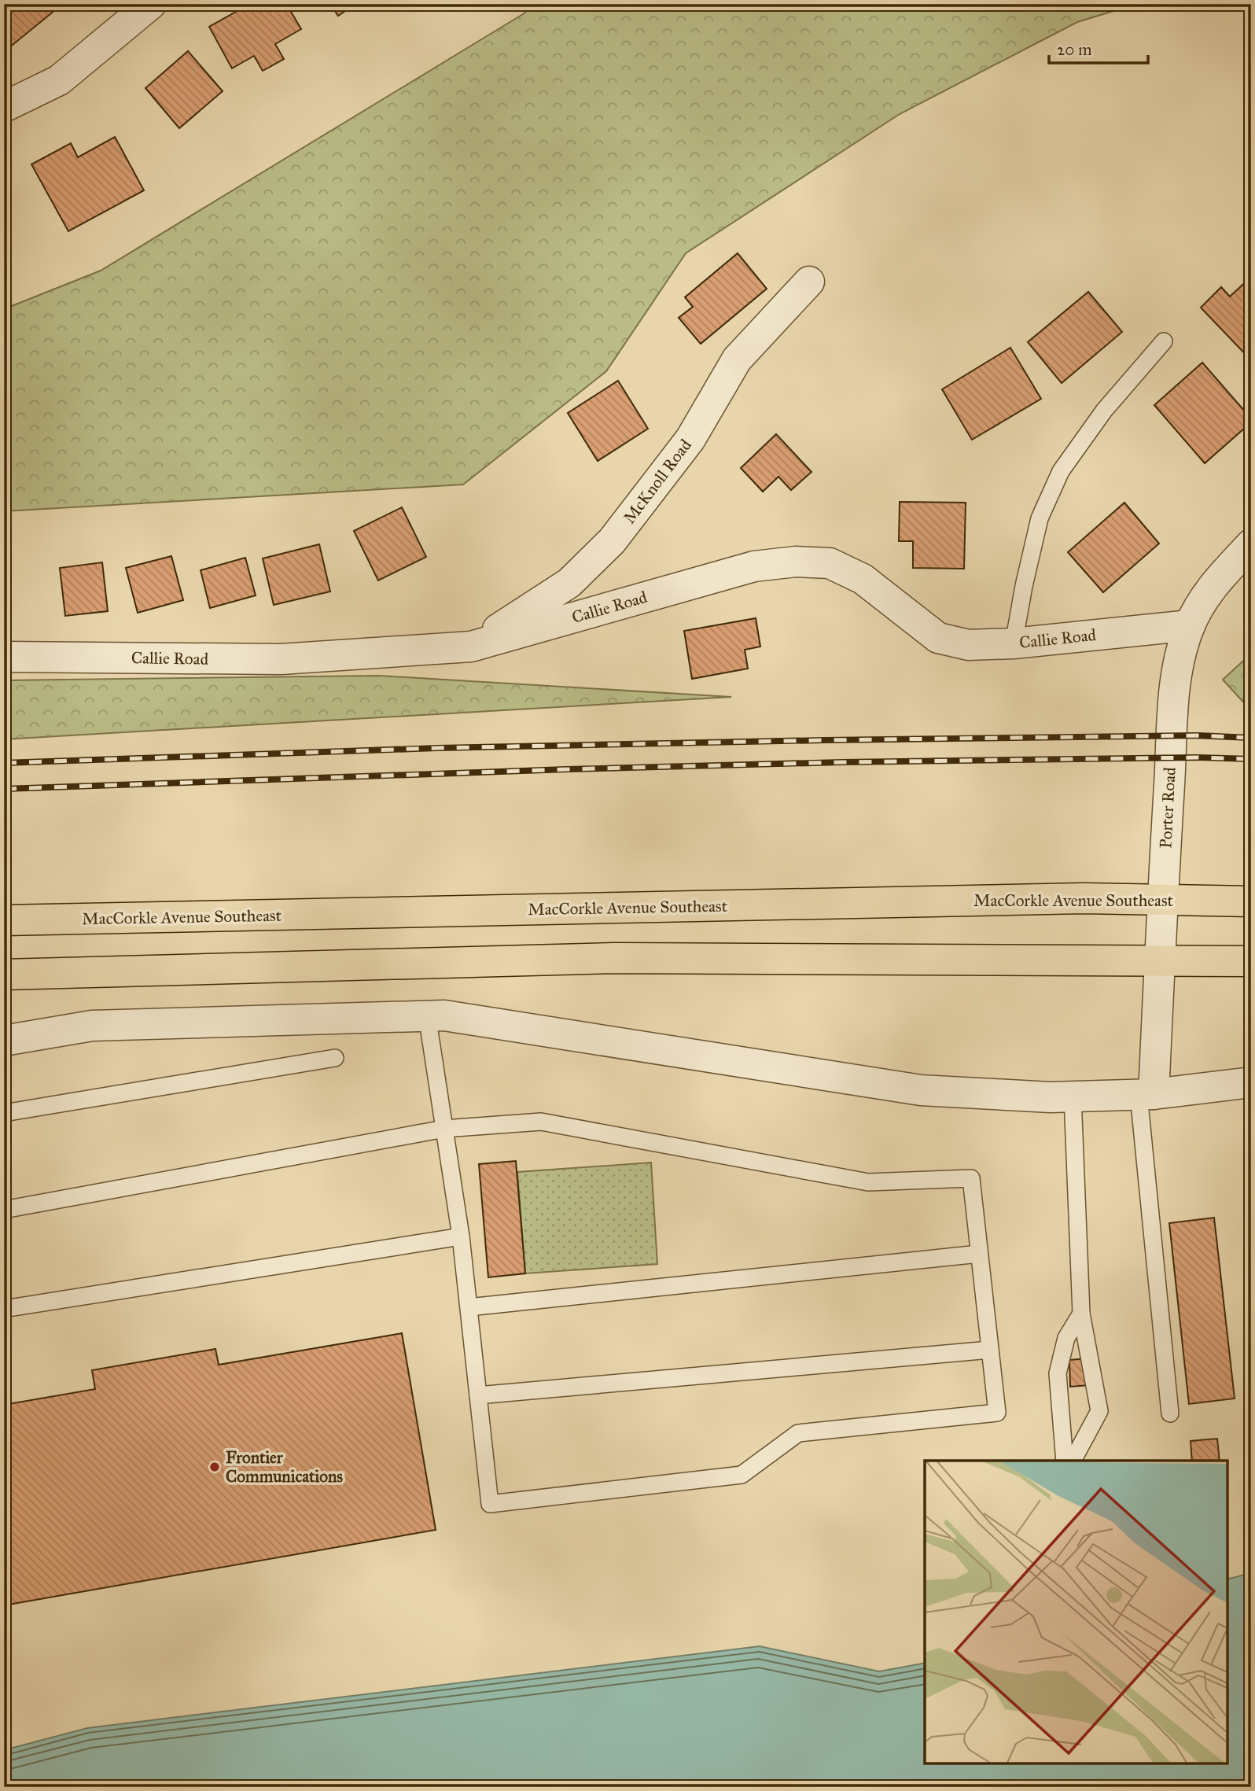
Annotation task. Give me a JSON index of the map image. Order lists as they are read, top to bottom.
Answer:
{
  "streets": {
    "main road": ["MacCorkle Avenue Southeast"],
    "street": ["McKnoll Road", "Callie Road", "Porter Road"]
  },
  "crossings": [
    ["McKnoll Road", "Callie Road"],
    ["Callie Road", "Porter Road"],
    ["Porter Road", "MacCorkle Avenue Southeast"]
  ],
  "places": ["Frontier Communications"],
  "scale_bar": "20 m"
}
